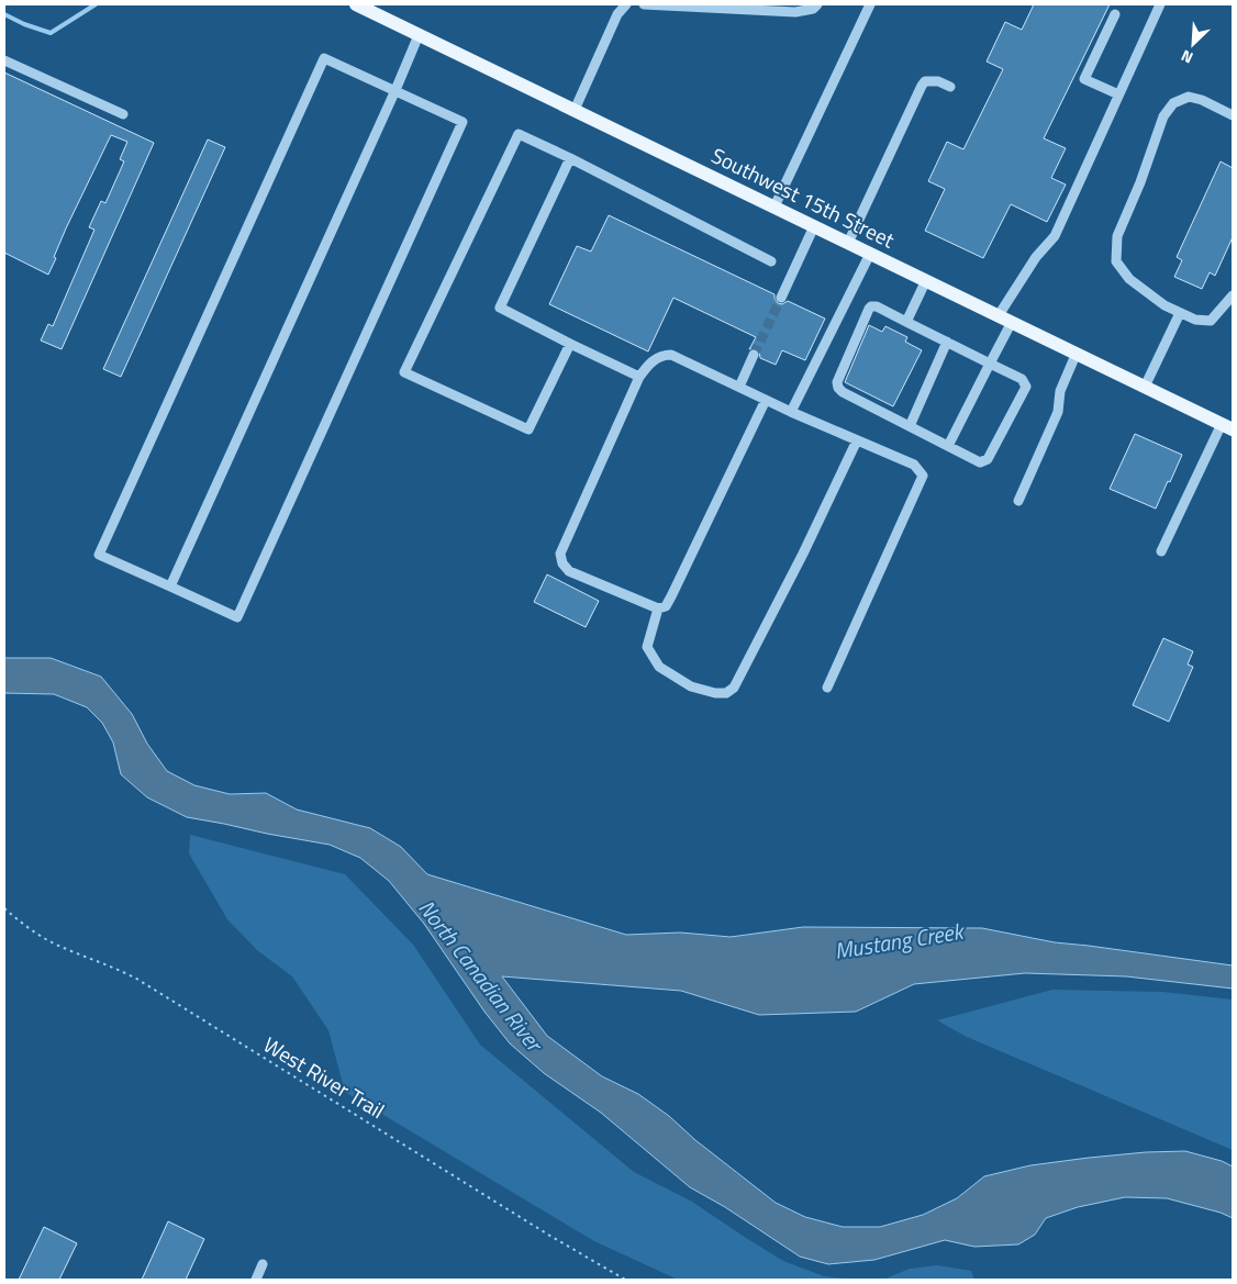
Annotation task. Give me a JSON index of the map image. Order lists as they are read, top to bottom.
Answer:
{
  "streets": {
    "main road": ["Southwest 15th Street"],
    "path": ["West River Trail"]
  },
  "water": ["Mustang Creek", "North Canadian River"],
  "north": "bottom left"
}
